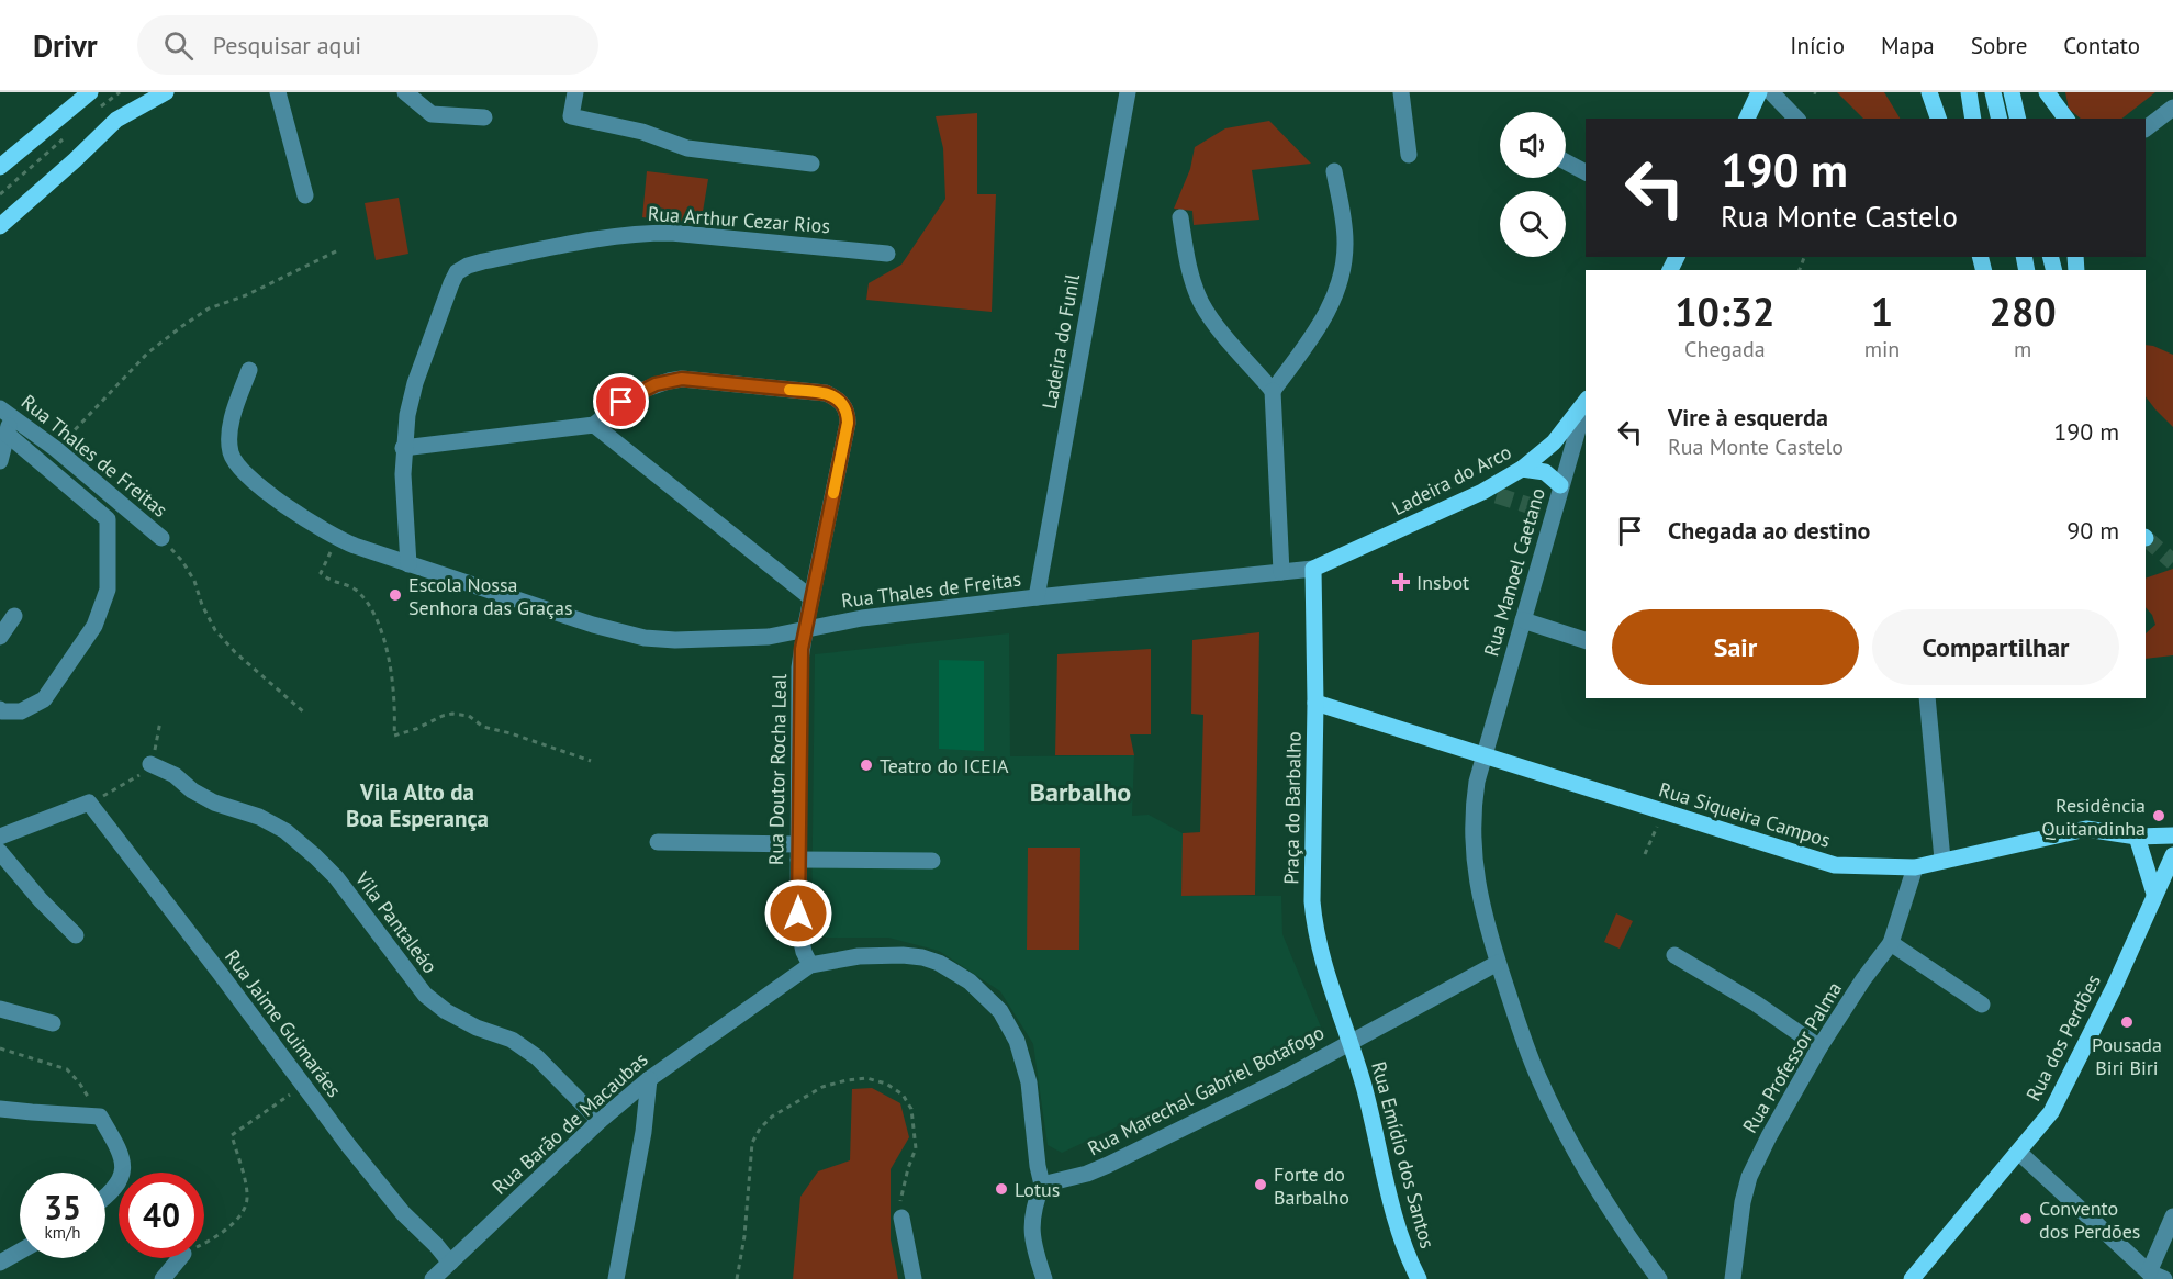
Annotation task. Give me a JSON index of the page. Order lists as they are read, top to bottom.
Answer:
{
  "streets": {
    "main road": [
      "Ladeira do Arco",
      "Praça do Barbalho",
      "Rua Siqueira Campos",
      "Rua dos Perdões",
      "Rua Emídio dos Santos"
    ],
    "street": [
      "Rua Arthur Cezar Rios",
      "Ladeira do Funil",
      "Rua Thales de Freitas",
      "Rua Manoel Caetano",
      "Rua Doutor Rocha Leal",
      "Vila Pantaleáo",
      "Rua Jaime Guimaráes",
      "Rua Professor Palma",
      "Rua Marechal Gabriel Botafogo",
      "Rua Barão de Macaubas"
    ]
  },
  "crossings": [
    ["Rua Arthur Cezar Rios", "Rua Thales de Freitas"],
    ["Ladeira do Funil", "Rua Thales de Freitas"],
    ["Rua Thales de Freitas", "Ladeira do Arco"],
    ["Rua Thales de Freitas", "Rua Doutor Rocha Leal"],
    ["Rua Thales de Freitas", "Praça do Barbalho"],
    ["Ladeira do Arco", "Praça do Barbalho"],
    ["Rua Manoel Caetano", "Rua Siqueira Campos"],
    ["Rua Manoel Caetano", "Rua Marechal Gabriel Botafogo"],
    ["Rua Doutor Rocha Leal", "Rua Barão de Macaubas"],
    ["Praça do Barbalho", "Rua Siqueira Campos"],
    ["Praça do Barbalho", "Rua Marechal Gabriel Botafogo"],
    ["Praça do Barbalho", "Rua Emídio dos Santos"],
    ["Rua Siqueira Campos", "Rua Professor Palma"],
    ["Vila Pantaleáo", "Rua Barão de Macaubas"],
    ["Rua Jaime Guimaráes", "Rua Barão de Macaubas"],
    ["Rua Marechal Gabriel Botafogo", "Rua Emídio dos Santos"]
  ],
  "districts": ["Vila Alto da Boa Esperança", "Barbalho"],
  "places": {
    "health": ["Insbot"],
    "other": [
      "Escola Nossa Senhora das Graças",
      "Teatro do ICEIA",
      "Residência Quitandinha",
      "Pousada Biri Biri",
      "Forte do Barbalho",
      "Lotus",
      "Convento dos Perdões"
    ]
  },
  "page": {
    "header": "Drivr",
    "search": "Pesquisar aqui",
    "nav": [
      "Início",
      "Mapa",
      "Sobre",
      "Contato"
    ],
    "turn": ["190 m", "Rua Monte Castelo"],
    "eta": [
      "10:32",
      "Chegada",
      "1",
      "min",
      "280",
      "m"
    ],
    "list": [
      {
        "name": "Vire à esquerda",
        "note": "Rua Monte Castelo",
        "value": "190 m"
      },
      {
        "name": "Chegada ao destino",
        "value": "90 m"
      }
    ],
    "buttons": ["Sair", "Compartilhar"],
    "speed": "35 km/h",
    "limit": "40"
  }
}
